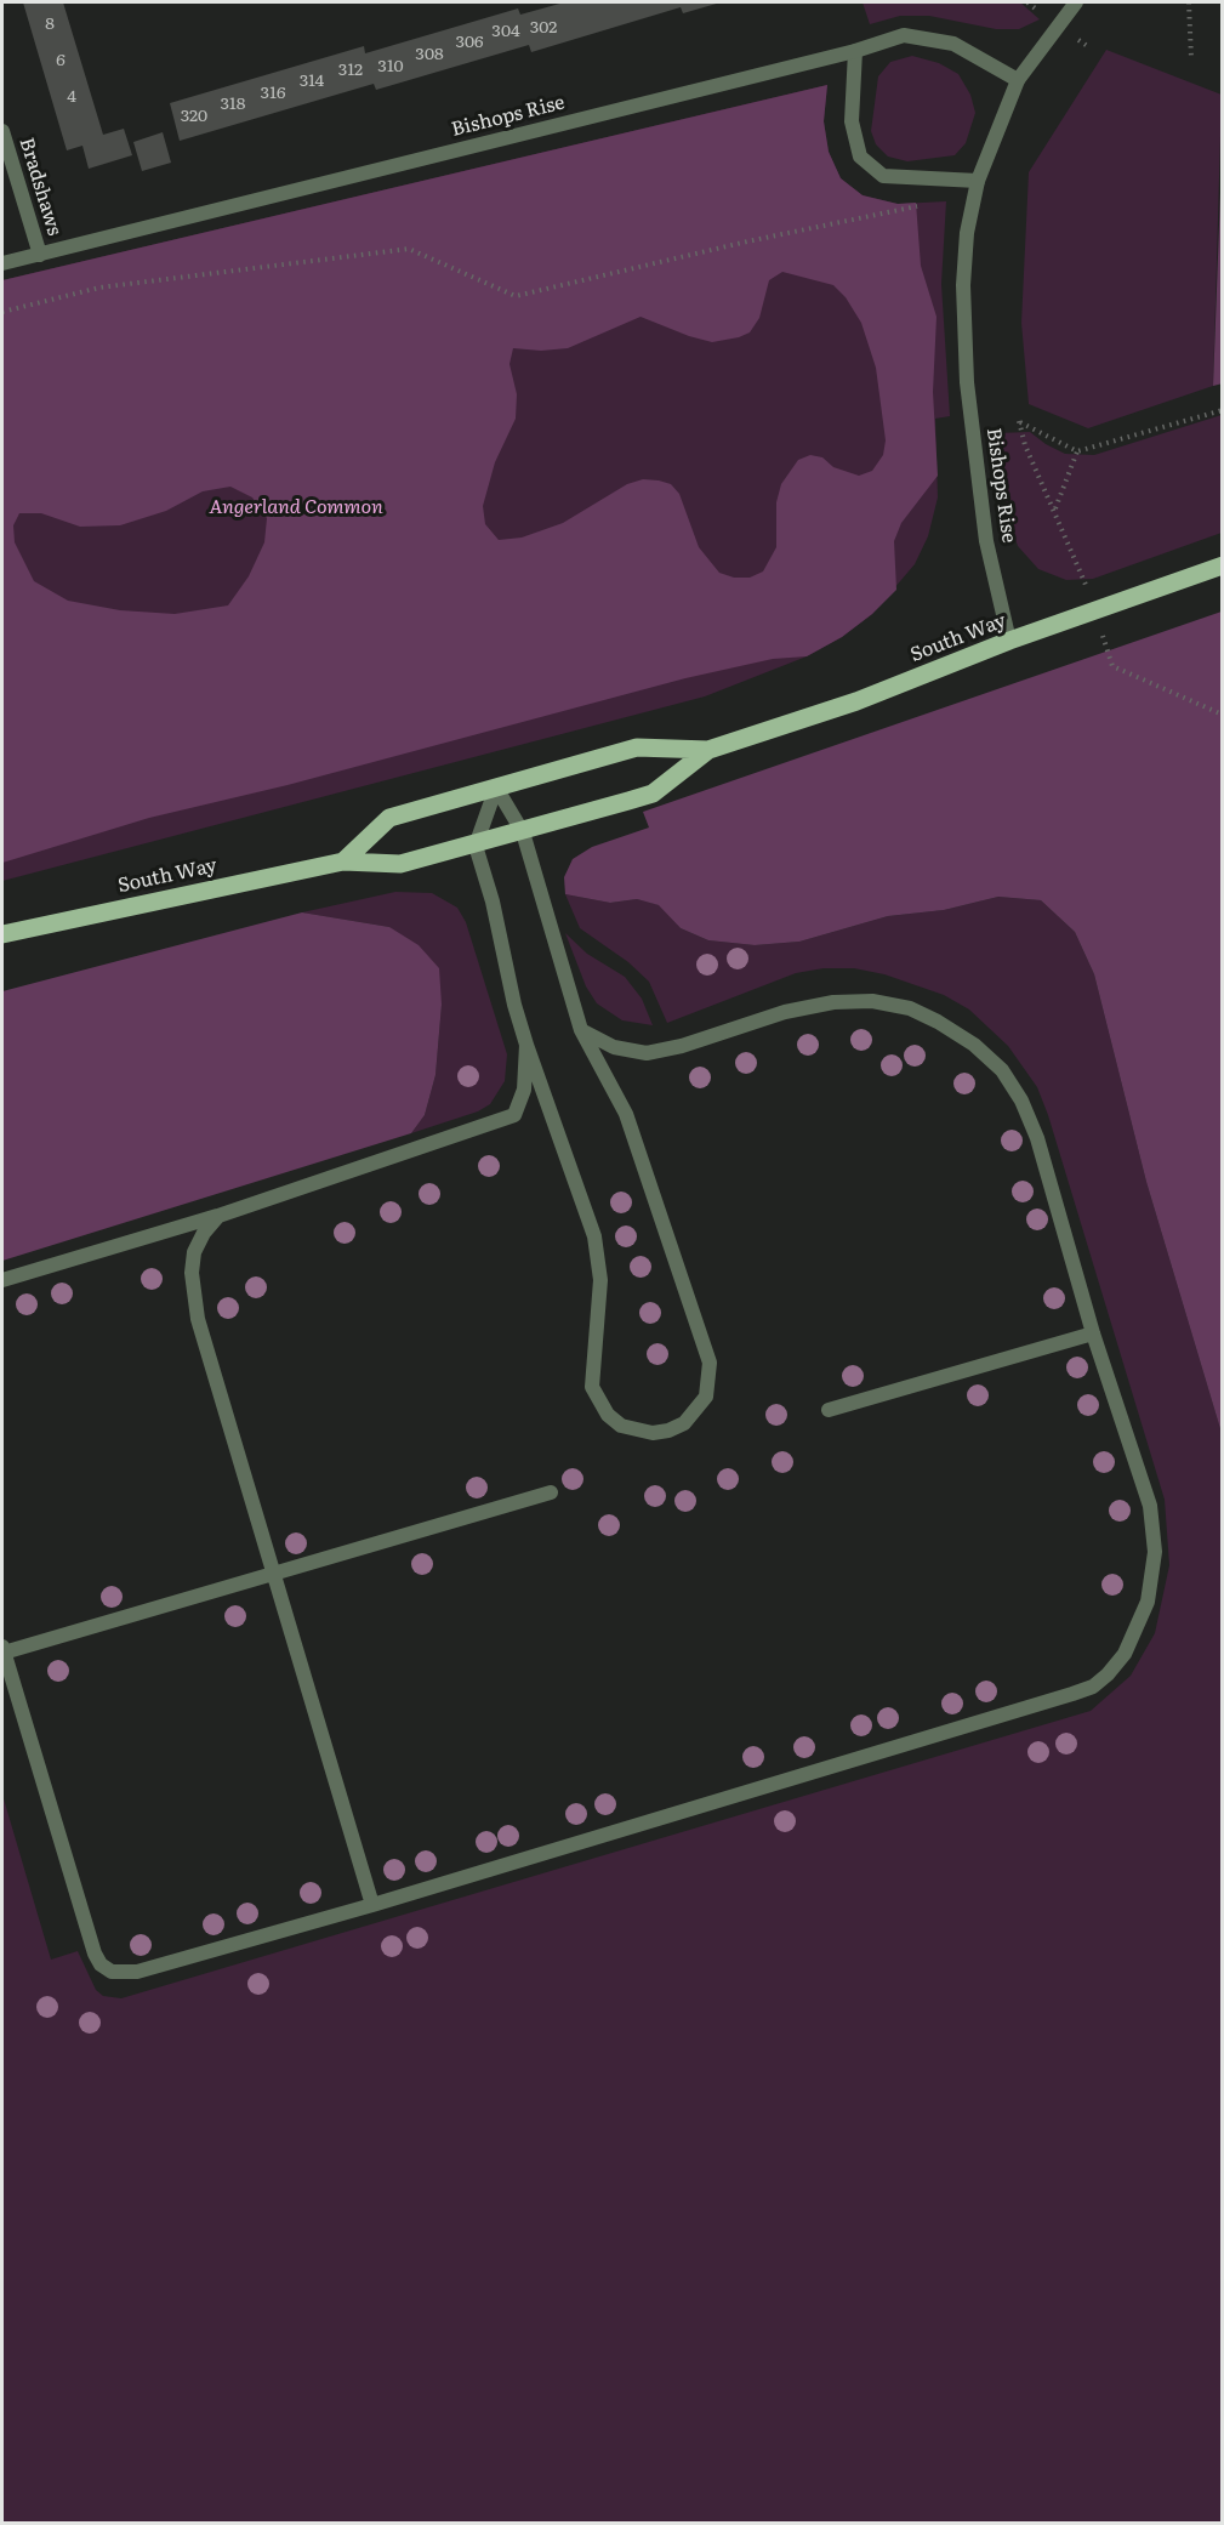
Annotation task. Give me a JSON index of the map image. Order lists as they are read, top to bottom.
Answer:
{
  "streets": {
    "main road": ["South Way"],
    "street": ["Bishops Rise", "Bradshaws"]
  },
  "crossings": [
    ["Bishops Rise", "Bradshaws"],
    ["Bishops Rise", "South Way"]
  ],
  "parks": ["Angerland Common"],
  "house_numbers": [
    "8",
    "302",
    "304",
    "306",
    "308",
    "6",
    "310",
    "312",
    "314",
    "316",
    "4",
    "318",
    "320"
  ]
}
